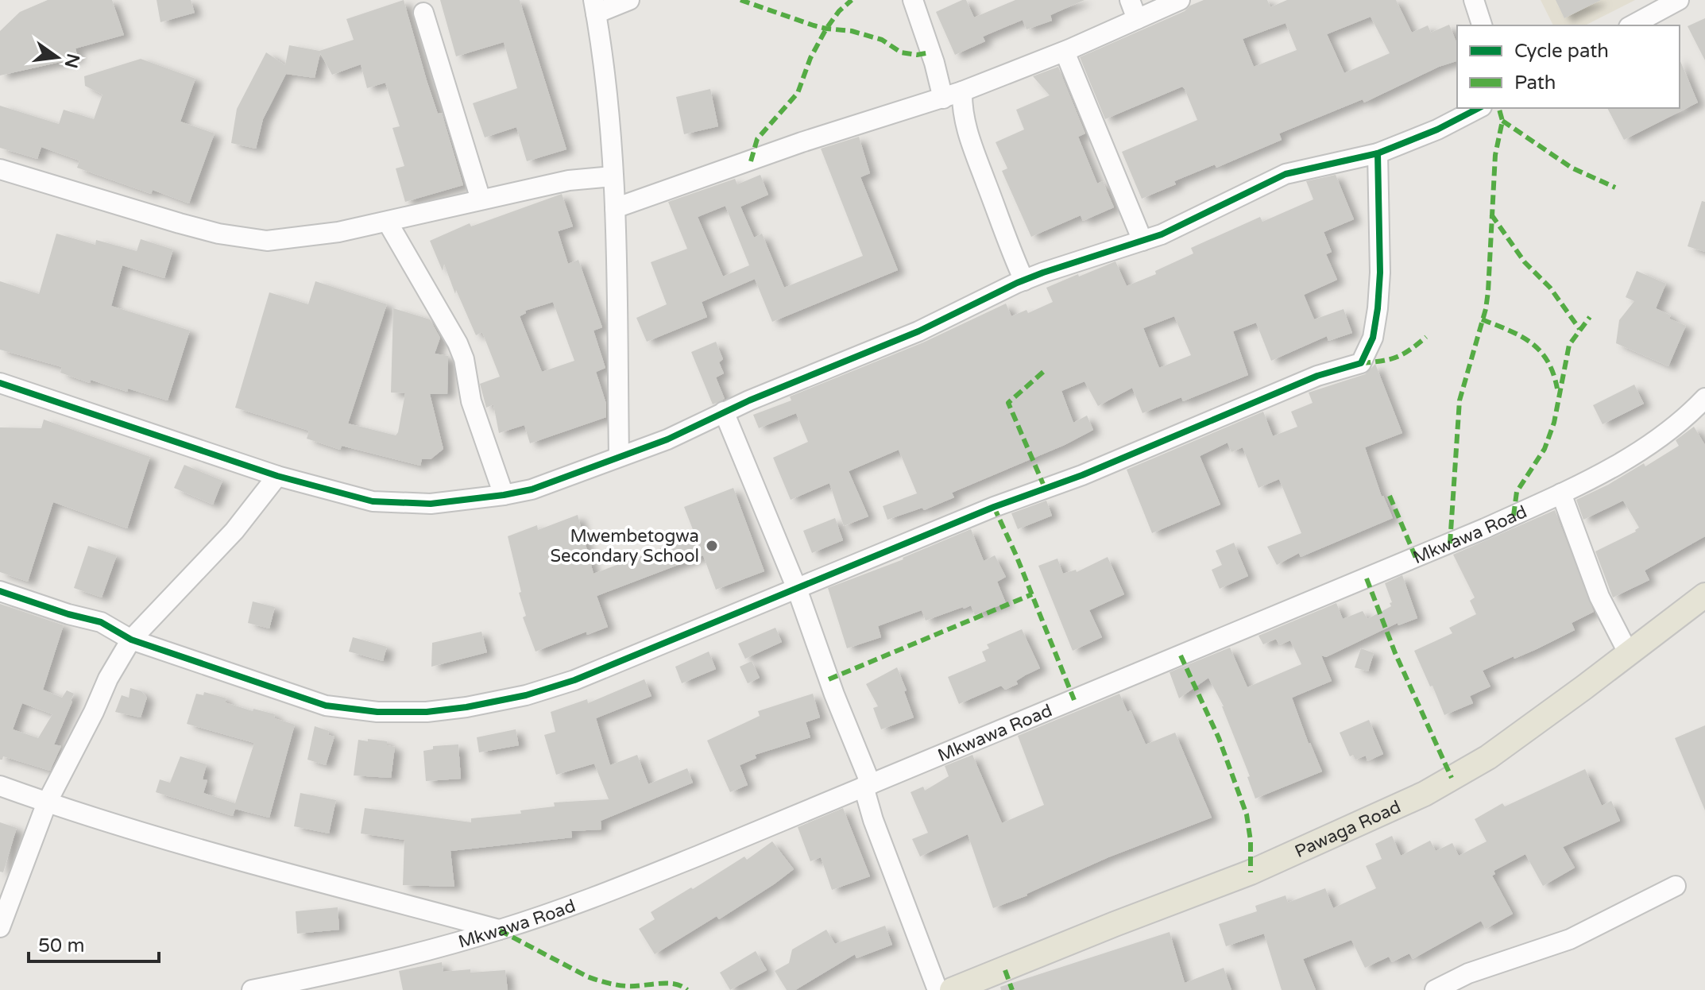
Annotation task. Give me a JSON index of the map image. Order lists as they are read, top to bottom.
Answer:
{
  "streets": {
    "main road": ["Pawaga Road"],
    "street": ["Mkwawa Road"]
  },
  "places": ["Mwembetogwa Secondary School"],
  "legend": ["Cycle path", "Path"],
  "scale_bar": "50 m",
  "north": "right"
}
